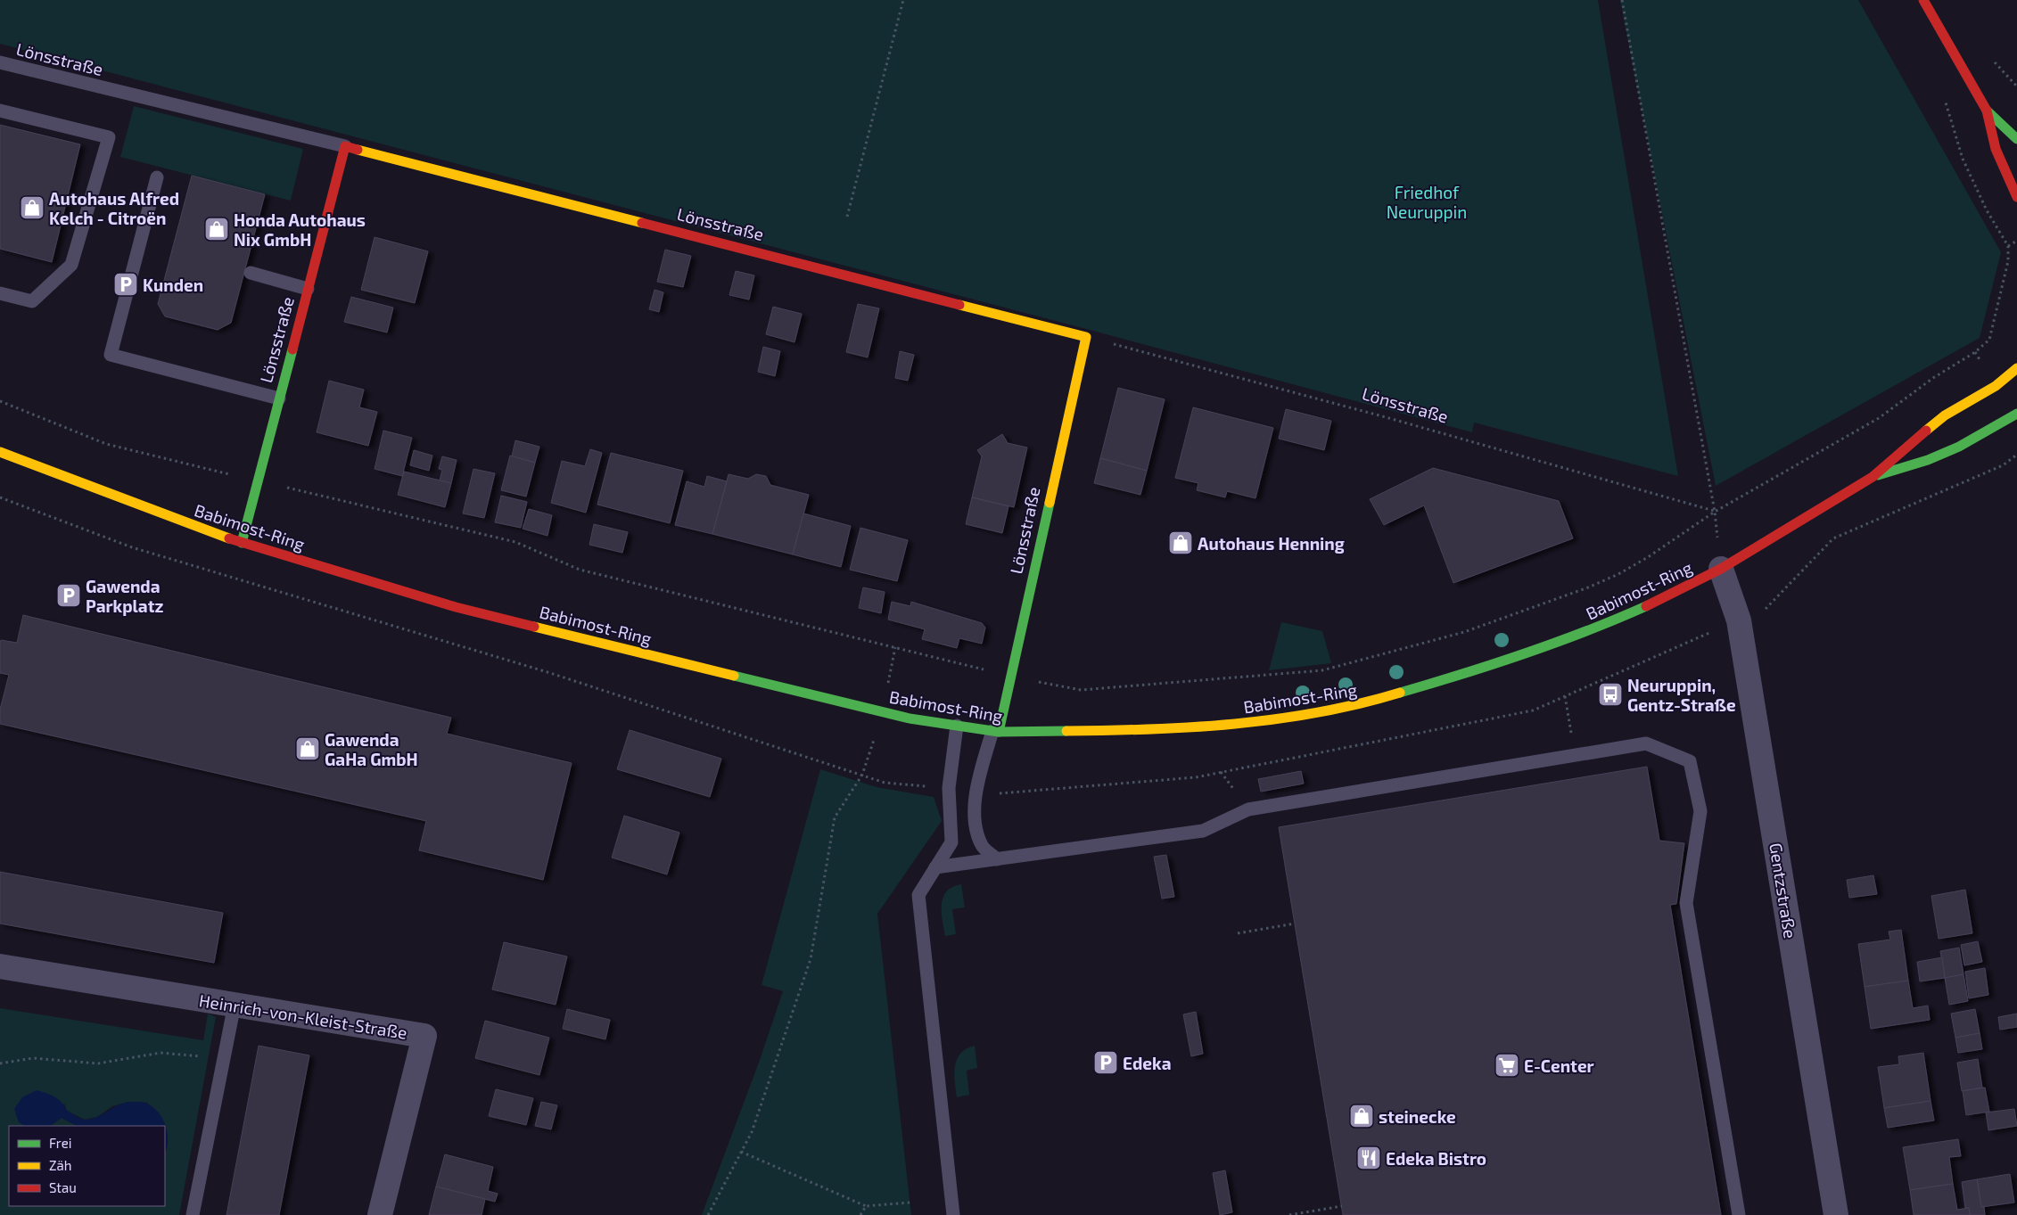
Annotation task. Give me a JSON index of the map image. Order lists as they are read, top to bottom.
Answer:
{
  "streets": {
    "main road": ["Lönsstraße", "Babimost-Ring"],
    "street": ["Gentzstraße", "Heinrich-von-Kleist-Straße"]
  },
  "crossings": [
    ["Lönsstraße", "Babimost-Ring"],
    ["Babimost-Ring", "Gentzstraße"]
  ],
  "parks": ["Friedhof Neuruppin"],
  "places": {
    "shop": [
      "Autohaus Alfred Kelch - Citroën",
      "Honda Autohaus Nix GmbH",
      "Autohaus Henning",
      "Gawenda GaHa GmbH",
      "steinecke"
    ],
    "parking": ["Kunden", "Gawenda Parkplatz", "Edeka"],
    "bus stop": ["Neuruppin, Gentz-Straße"],
    "supermarket": ["E-Center"],
    "restaurant": ["Edeka Bistro"]
  },
  "legend": ["Frei", "Zäh", "Stau"]
}
